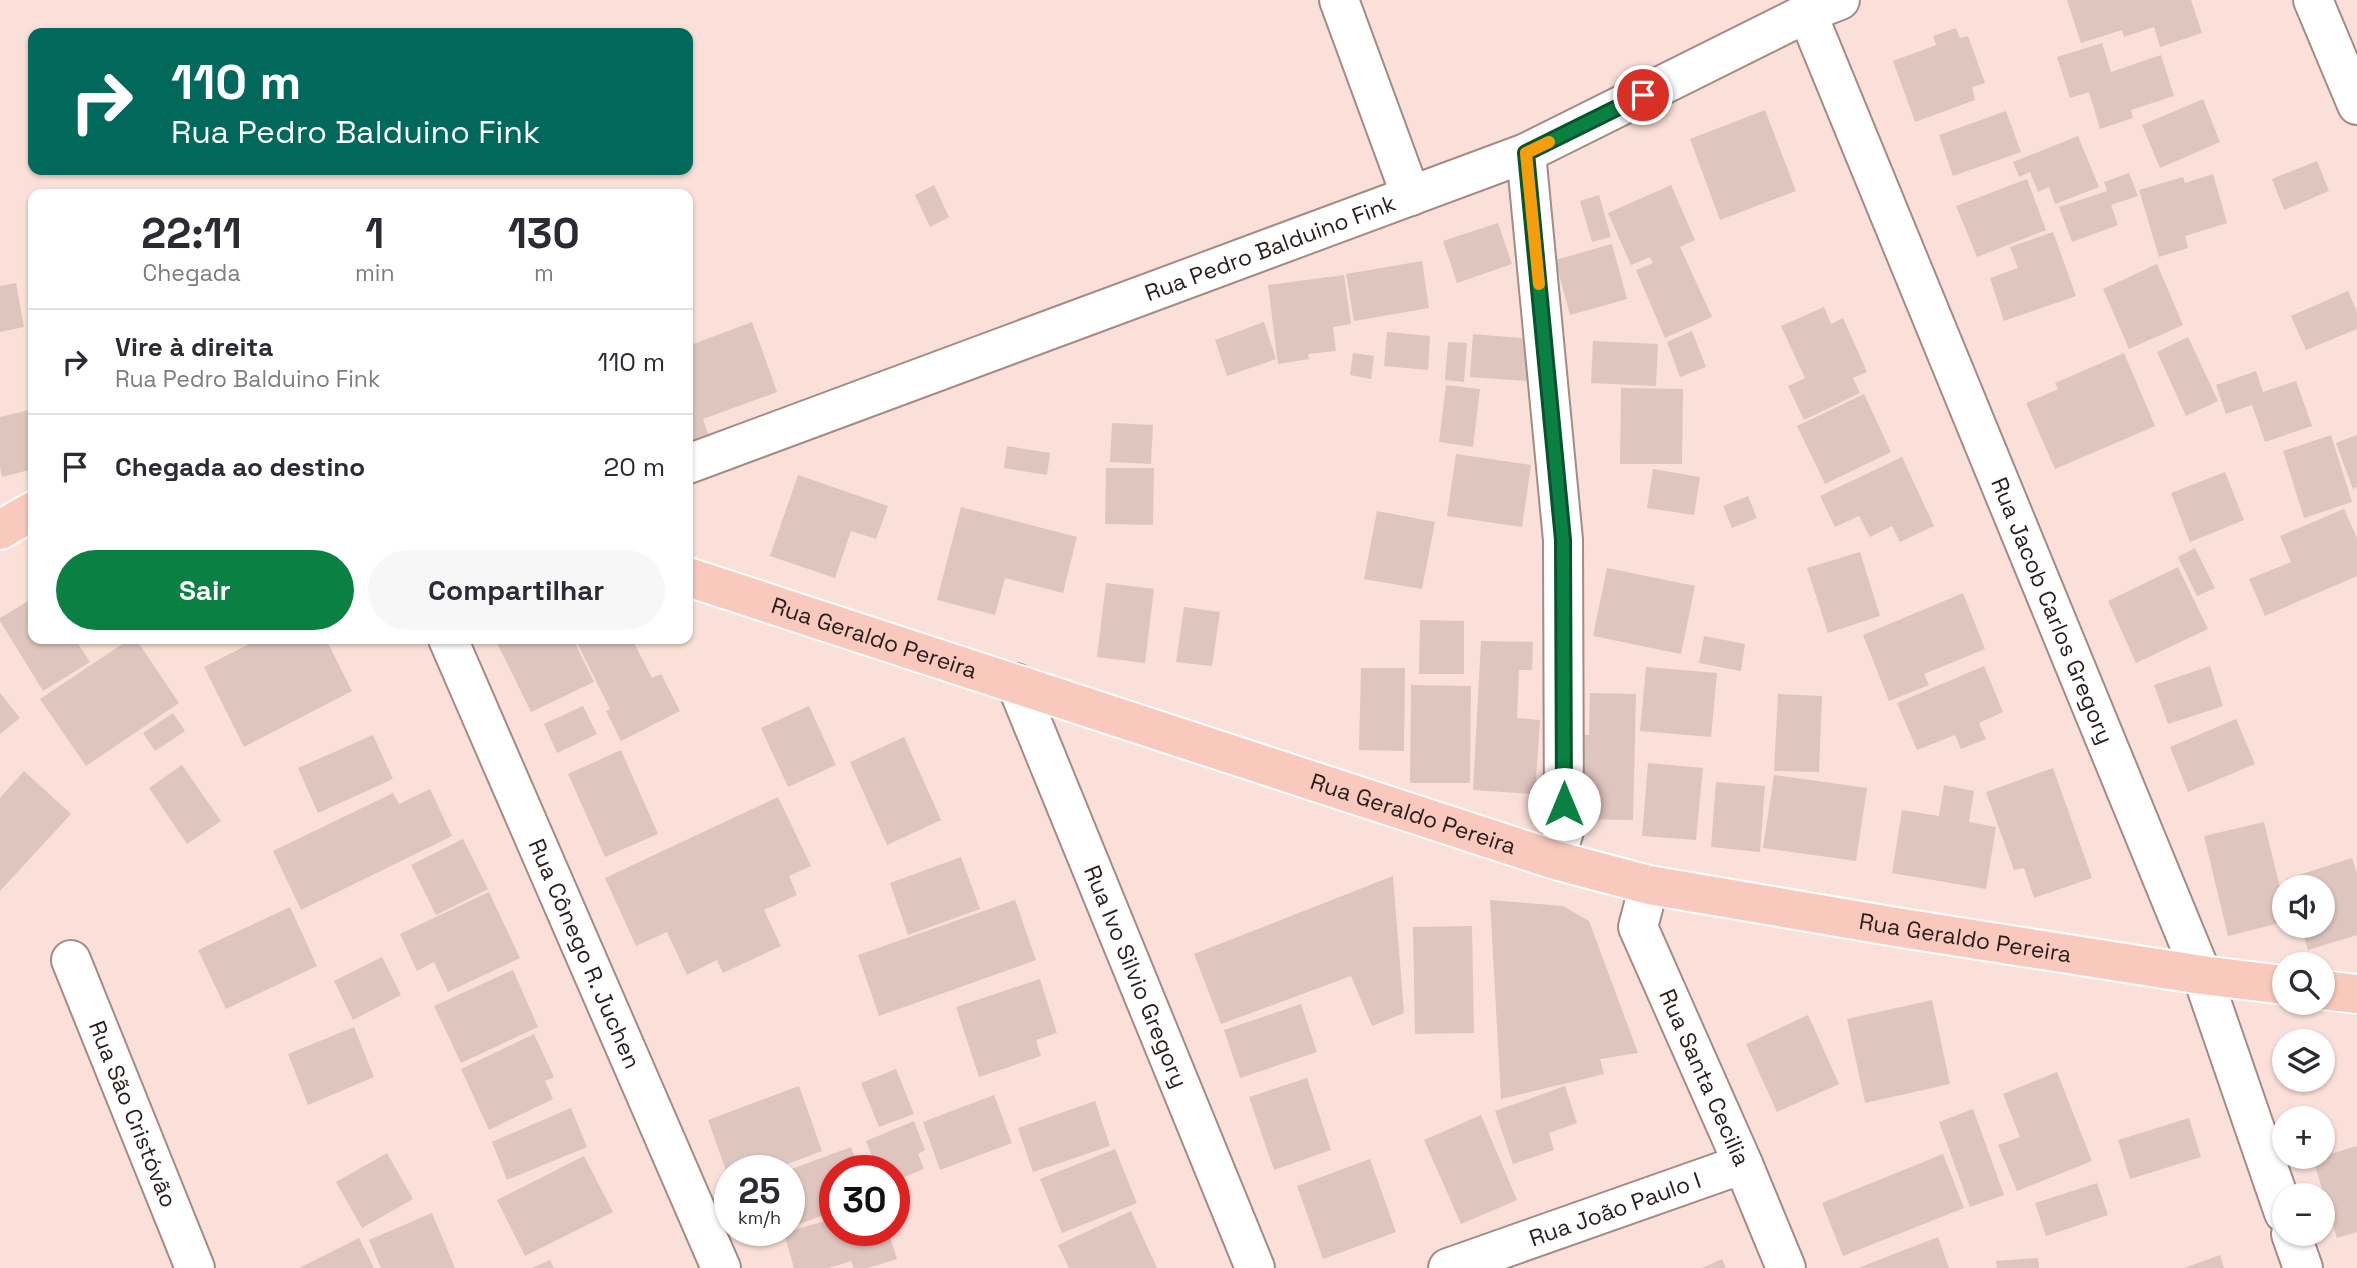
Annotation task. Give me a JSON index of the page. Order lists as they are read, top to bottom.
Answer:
{
  "streets": {
    "main road": ["Rua Geraldo Pereira"],
    "street": [
      "Rua Pedro Balduino Fink",
      "Rua Jacob Carlos Gregory",
      "Rua Cônego R. Juchen",
      "Rua Ivo Silvio Gregory",
      "Rua Santa Cecilia",
      "Rua São Cristóvão",
      "Rua João Paulo I"
    ]
  },
  "crossings": [
    ["Rua Pedro Balduino Fink", "Rua Jacob Carlos Gregory"],
    ["Rua Jacob Carlos Gregory", "Rua Geraldo Pereira"],
    ["Rua Geraldo Pereira", "Rua Ivo Silvio Gregory"],
    ["Rua Geraldo Pereira", "Rua Santa Cecilia"],
    ["Rua Santa Cecilia", "Rua João Paulo I"]
  ],
  "page": {
    "turn": ["110 m", "Rua Pedro Balduino Fink"],
    "eta": [
      "22:11",
      "Chegada",
      "1",
      "min",
      "130",
      "m"
    ],
    "list": [
      {
        "name": "Vire à direita",
        "note": "Rua Pedro Balduino Fink",
        "value": "110 m"
      },
      {
        "name": "Chegada ao destino",
        "value": "20 m"
      }
    ],
    "buttons": ["Sair", "Compartilhar"],
    "map_buttons": ["+", "−"],
    "speed": "25 km/h",
    "limit": "30"
  }
}
